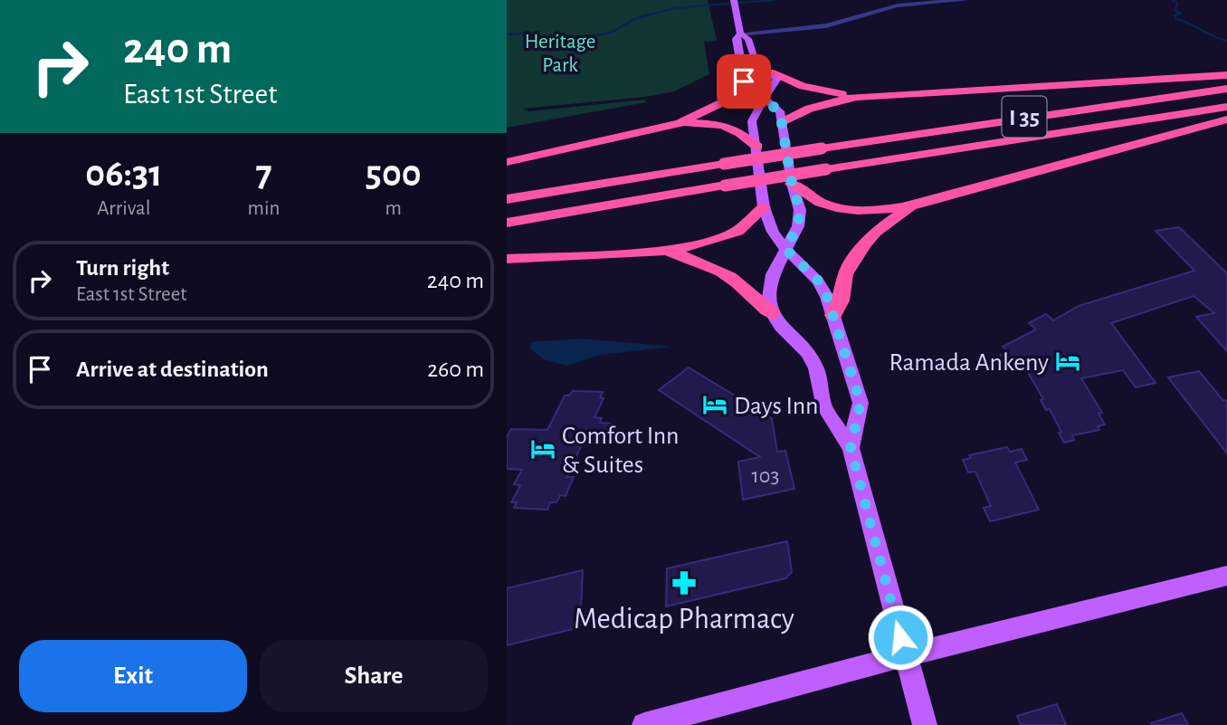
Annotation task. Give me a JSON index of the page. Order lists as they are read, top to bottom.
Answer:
{
  "streets": {
    "highway": ["I 35"]
  },
  "parks": ["Heritage Park"],
  "places": {
    "hotel": ["Ramada Ankeny", "Days Inn", "Comfort Inn & Suites"],
    "pharmacy": ["Medicap Pharmacy"]
  },
  "house_numbers": ["103"],
  "page": {
    "turn": ["240 m", "East 1st Street"],
    "eta": [
      "06:31",
      "Arrival",
      "7",
      "min",
      "500",
      "m"
    ],
    "list": [
      {
        "name": "Turn right",
        "note": "East 1st Street",
        "value": "240 m"
      },
      {
        "name": "Arrive at destination",
        "value": "260 m"
      }
    ],
    "buttons": ["Exit", "Share"]
  }
}
